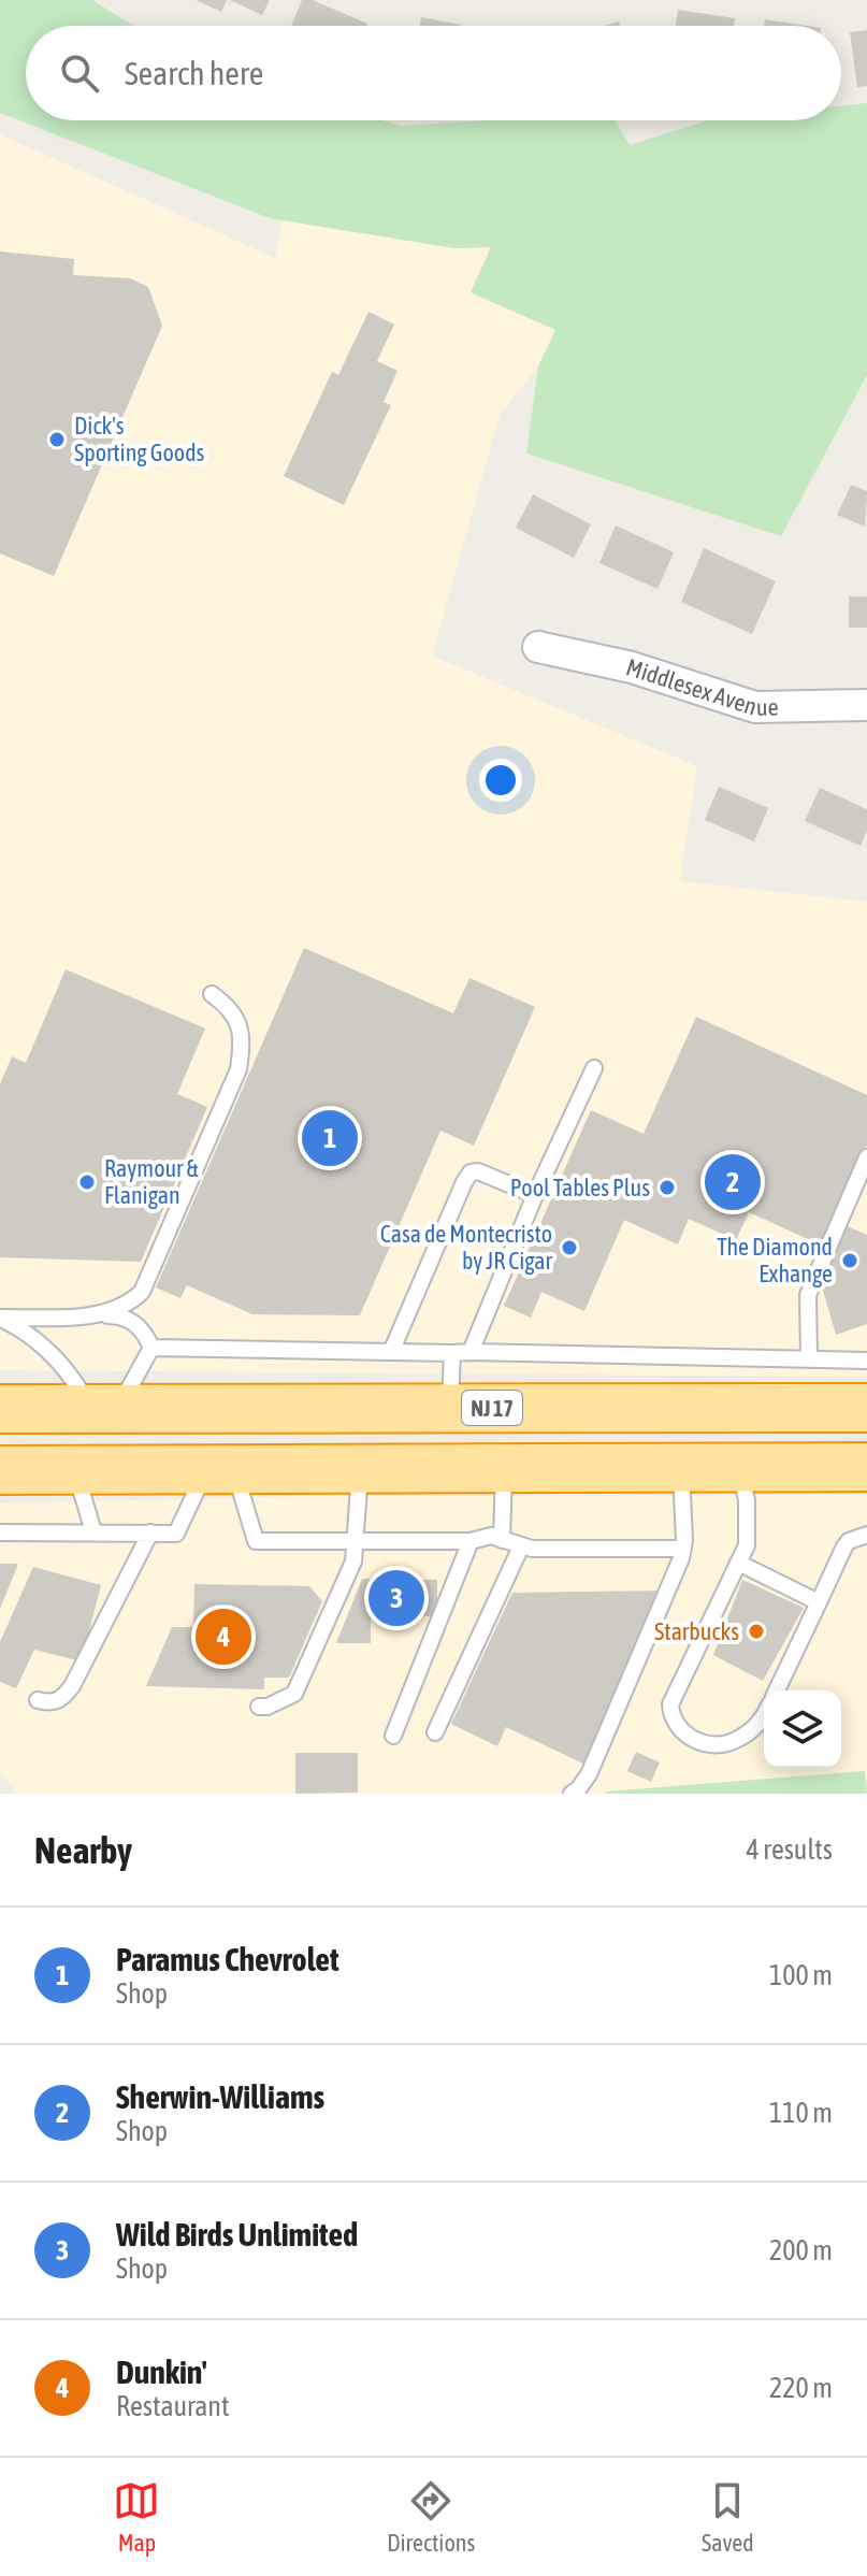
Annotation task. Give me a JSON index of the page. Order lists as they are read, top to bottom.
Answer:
{
  "streets": {
    "highway": ["NJ 17"],
    "street": ["Middlesex Avenue"]
  },
  "places": [
    "Dick's Sporting Goods",
    "Raymour & Flanigan",
    "Pool Tables Plus",
    "Casa de Montecristo by JR Cigar",
    "The Diamond Exhange",
    "Starbucks"
  ],
  "page": {
    "search": "Search here",
    "pins": [
      "1",
      "2",
      "3",
      "4"
    ],
    "heading": ["Nearby", "4 results"],
    "list": [
      {
        "mark": "1",
        "name": "Paramus Chevrolet",
        "note": "Shop",
        "value": "100 m"
      },
      {
        "mark": "2",
        "name": "Sherwin-Williams",
        "note": "Shop",
        "value": "110 m"
      },
      {
        "mark": "3",
        "name": "Wild Birds Unlimited",
        "note": "Shop",
        "value": "200 m"
      },
      {
        "mark": "4",
        "name": "Dunkin'",
        "note": "Restaurant",
        "value": "220 m"
      }
    ],
    "nav": ["Map", "Directions", "Saved"]
  }
}
